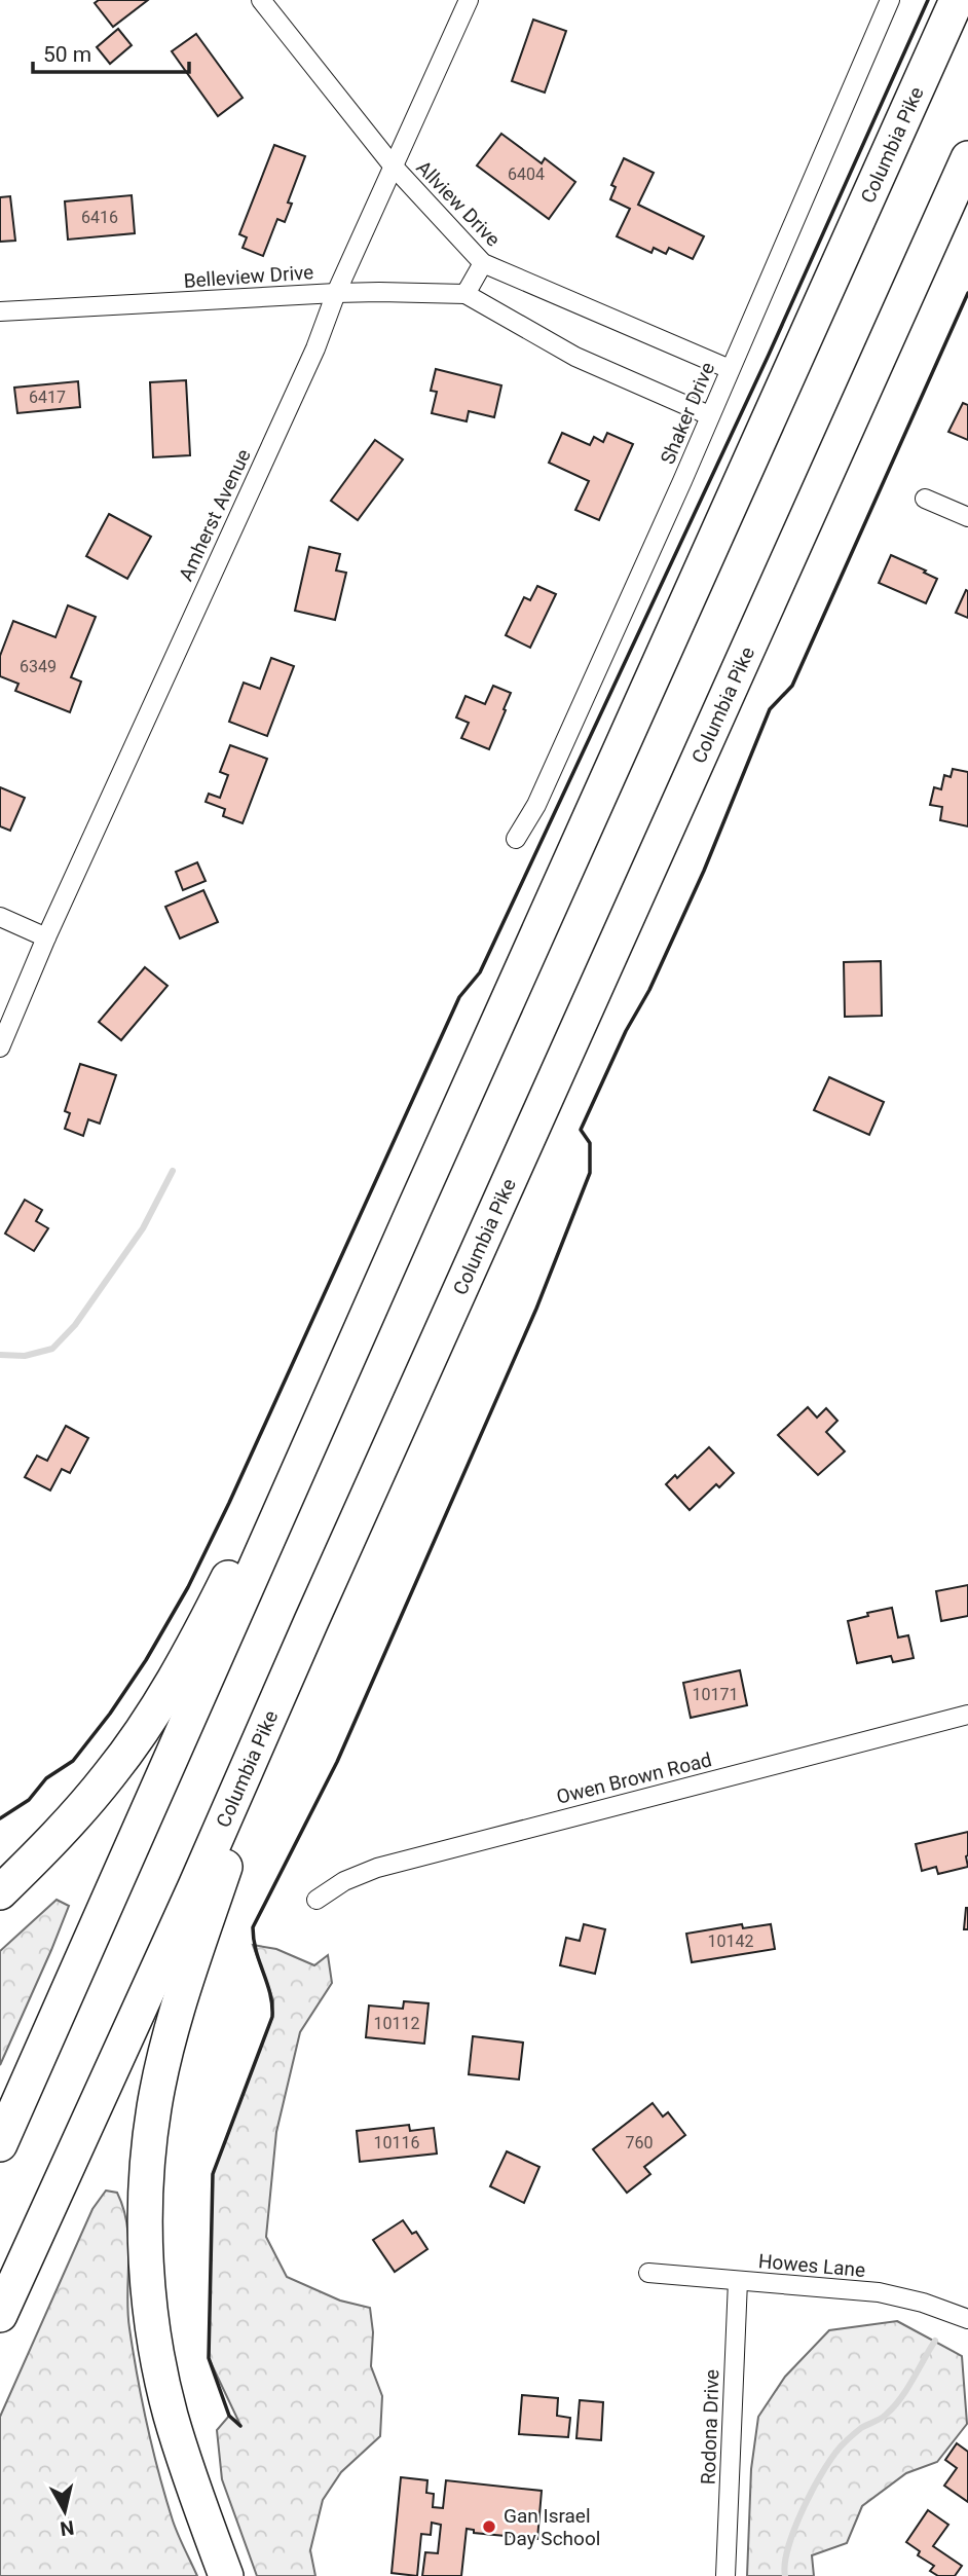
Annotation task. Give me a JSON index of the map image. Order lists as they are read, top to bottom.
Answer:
{
  "streets": {
    "highway": ["Columbia Pike"],
    "street": [
      "Allview Drive",
      "Belleview Drive",
      "Shaker Drive",
      "Amherst Avenue",
      "Owen Brown Road",
      "Howes Lane",
      "Rodona Drive"
    ]
  },
  "crossings": [
    ["Allview Drive", "Shaker Drive"],
    ["Allview Drive", "Amherst Avenue"],
    ["Belleview Drive", "Amherst Avenue"],
    ["Howes Lane", "Rodona Drive"]
  ],
  "places": ["Gan Israel Day School"],
  "house_numbers": [
    "6404",
    "6416",
    "6417",
    "6349",
    "10171",
    "10142",
    "10112",
    "10116",
    "760"
  ],
  "scale_bar": "50 m",
  "north": "bottom"
}
